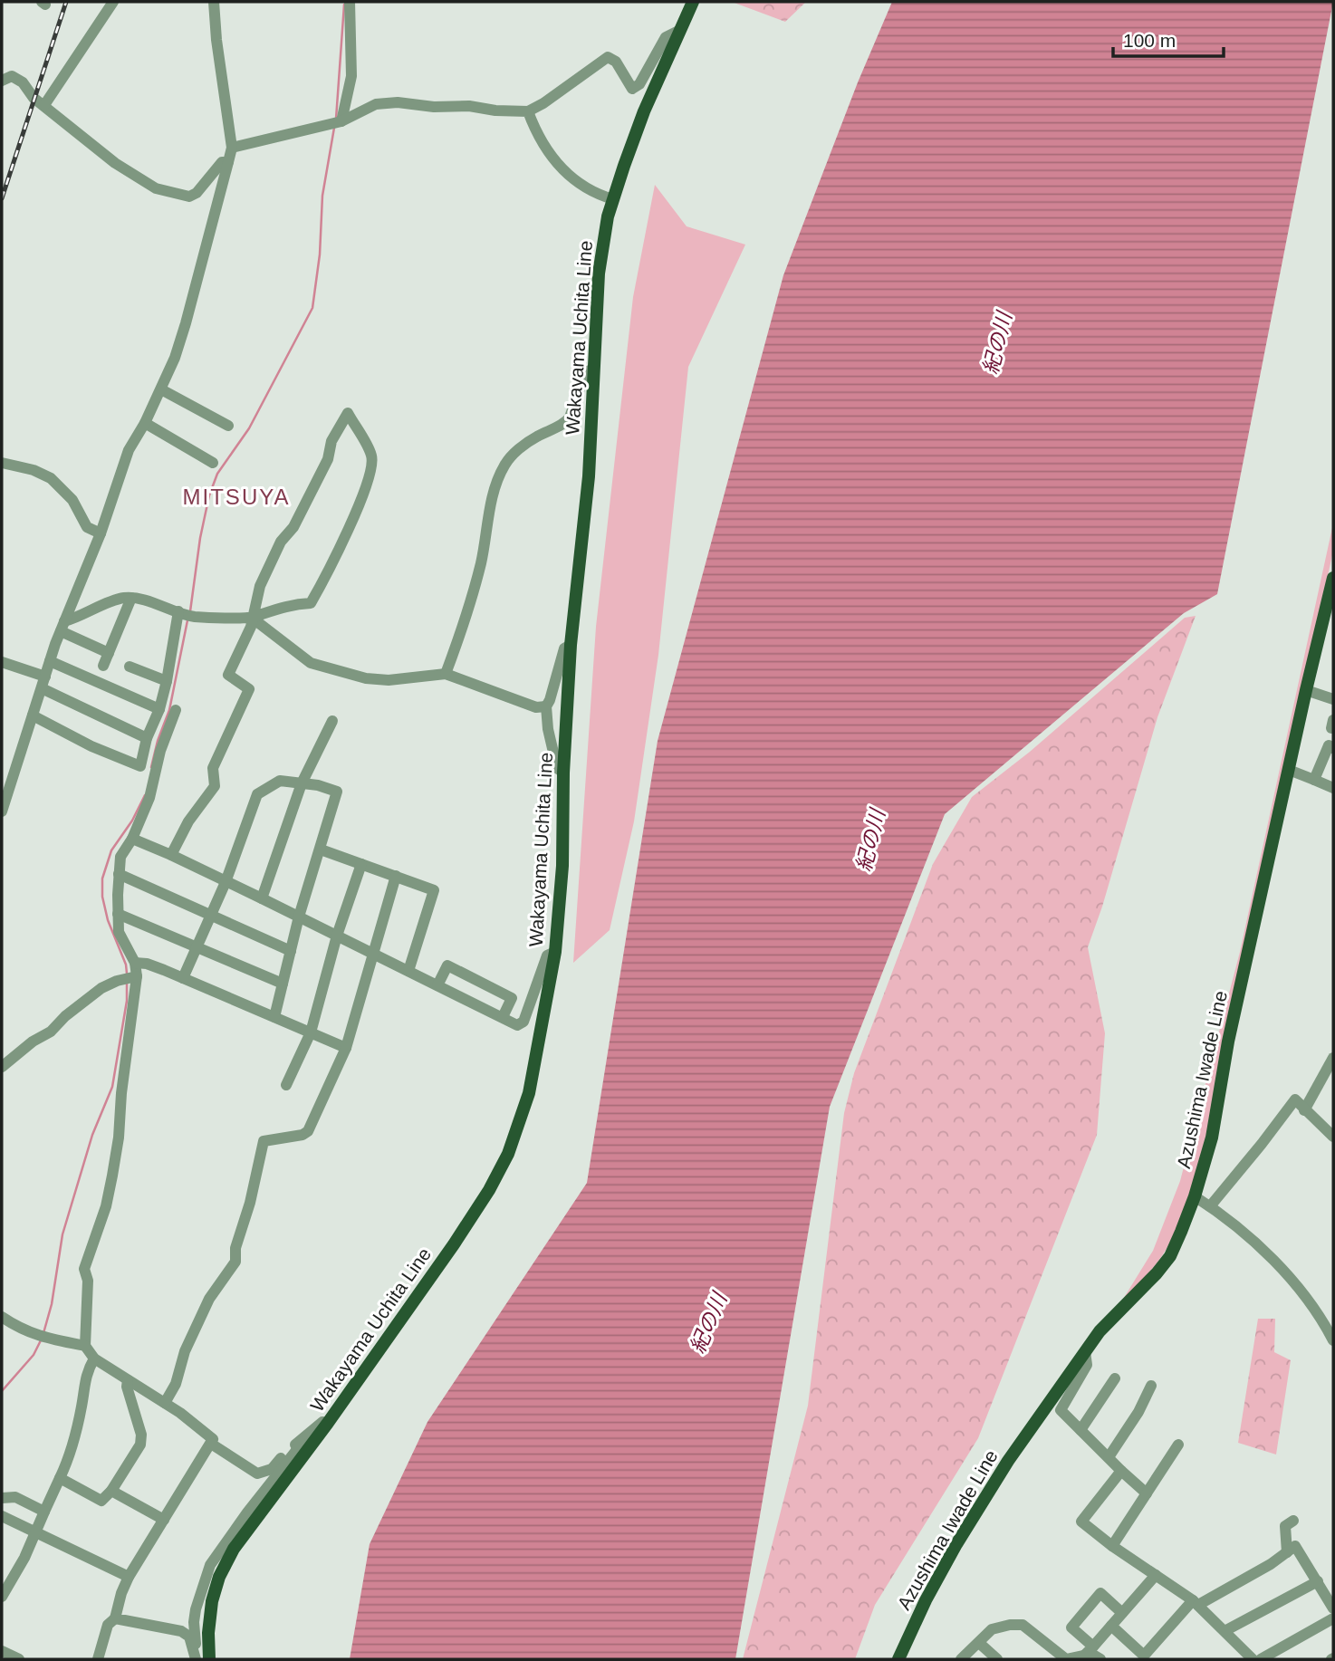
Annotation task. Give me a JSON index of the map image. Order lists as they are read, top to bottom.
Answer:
{
  "streets": {
    "main road": ["Wakayama Uchita Line", "Azushima Iwade Line"]
  },
  "districts": ["MITSUYA"],
  "water": ["紀の川"],
  "scale_bar": "100 m"
}
